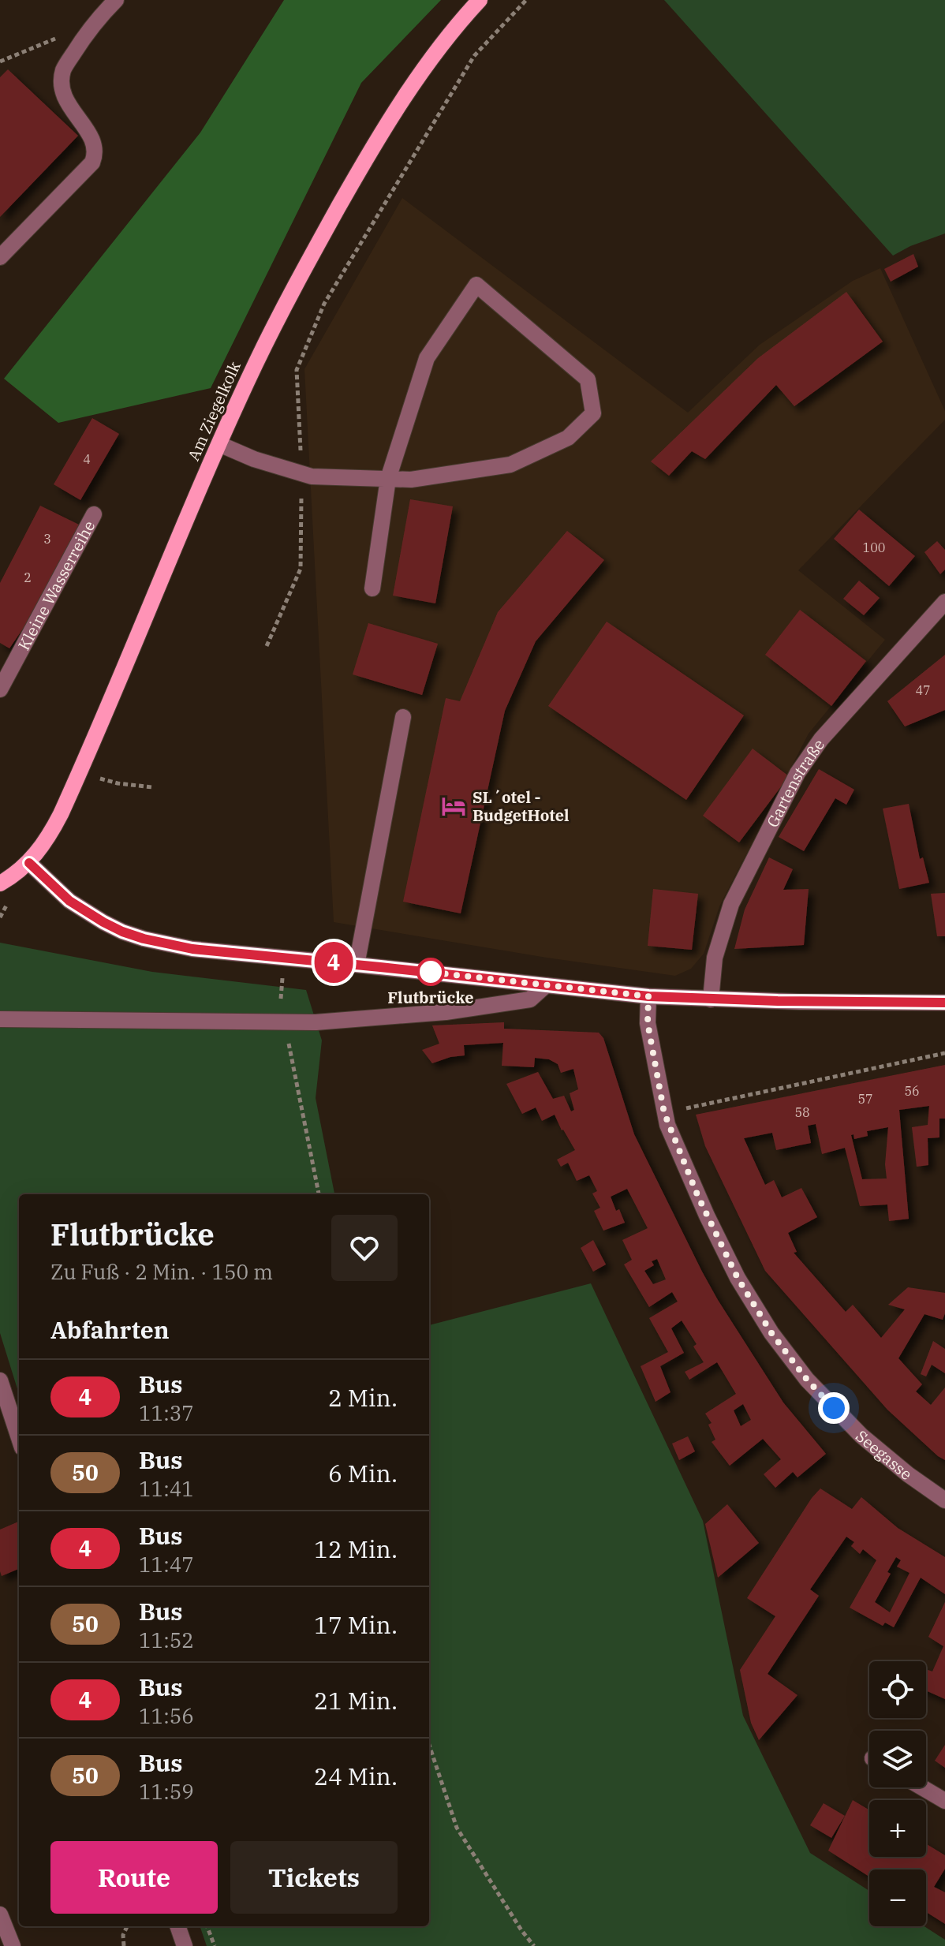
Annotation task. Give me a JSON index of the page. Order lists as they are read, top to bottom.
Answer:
{
  "streets": {
    "main road": ["Am Ziegelkolk"],
    "street": ["Kleine Wasserreihe", "Gartenstraße", "Seegasse"]
  },
  "places": {
    "hotel": ["SL´otel - BudgetHotel"],
    "other": ["Flutbrücke"]
  },
  "lines": ["bus line 4"],
  "house_numbers": [
    "4",
    "3",
    "100",
    "2",
    "47",
    "56",
    "57",
    "58"
  ],
  "page": {
    "on_map": "4",
    "heading": [
      ["Flutbrücke", "Zu Fuß · 2 Min. · 150 m"],
      "Abfahrten"
    ],
    "list": [
      {
        "mark": "4",
        "name": "Bus",
        "note": "11:37",
        "value": "2 Min."
      },
      {
        "mark": "50",
        "name": "Bus",
        "note": "11:41",
        "value": "6 Min."
      },
      {
        "mark": "4",
        "name": "Bus",
        "note": "11:47",
        "value": "12 Min."
      },
      {
        "mark": "50",
        "name": "Bus",
        "note": "11:52",
        "value": "17 Min."
      },
      {
        "mark": "4",
        "name": "Bus",
        "note": "11:56",
        "value": "21 Min."
      },
      {
        "mark": "50",
        "name": "Bus",
        "note": "11:59",
        "value": "24 Min."
      }
    ],
    "map_buttons": ["+", "−"],
    "buttons": ["Route", "Tickets"]
  }
}
